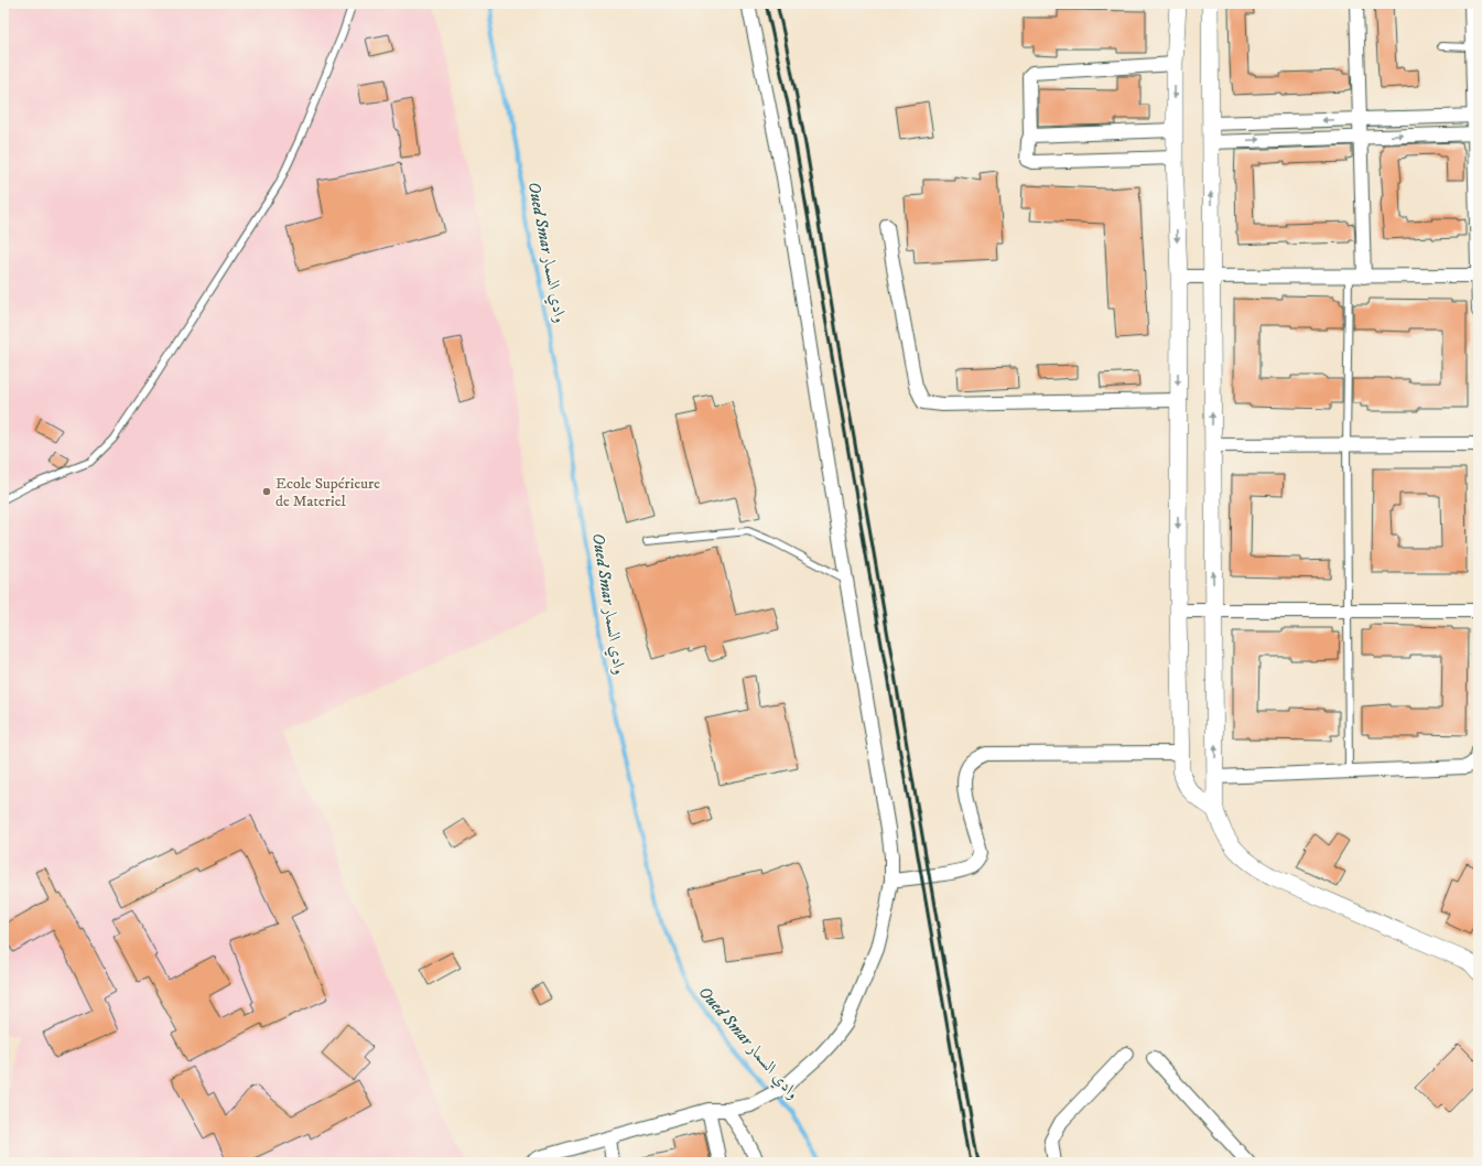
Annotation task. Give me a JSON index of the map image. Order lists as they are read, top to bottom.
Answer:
{
  "water": ["Oued Smar وادي السمار"],
  "places": ["Ecole Supérieure de Materiel"]
}
